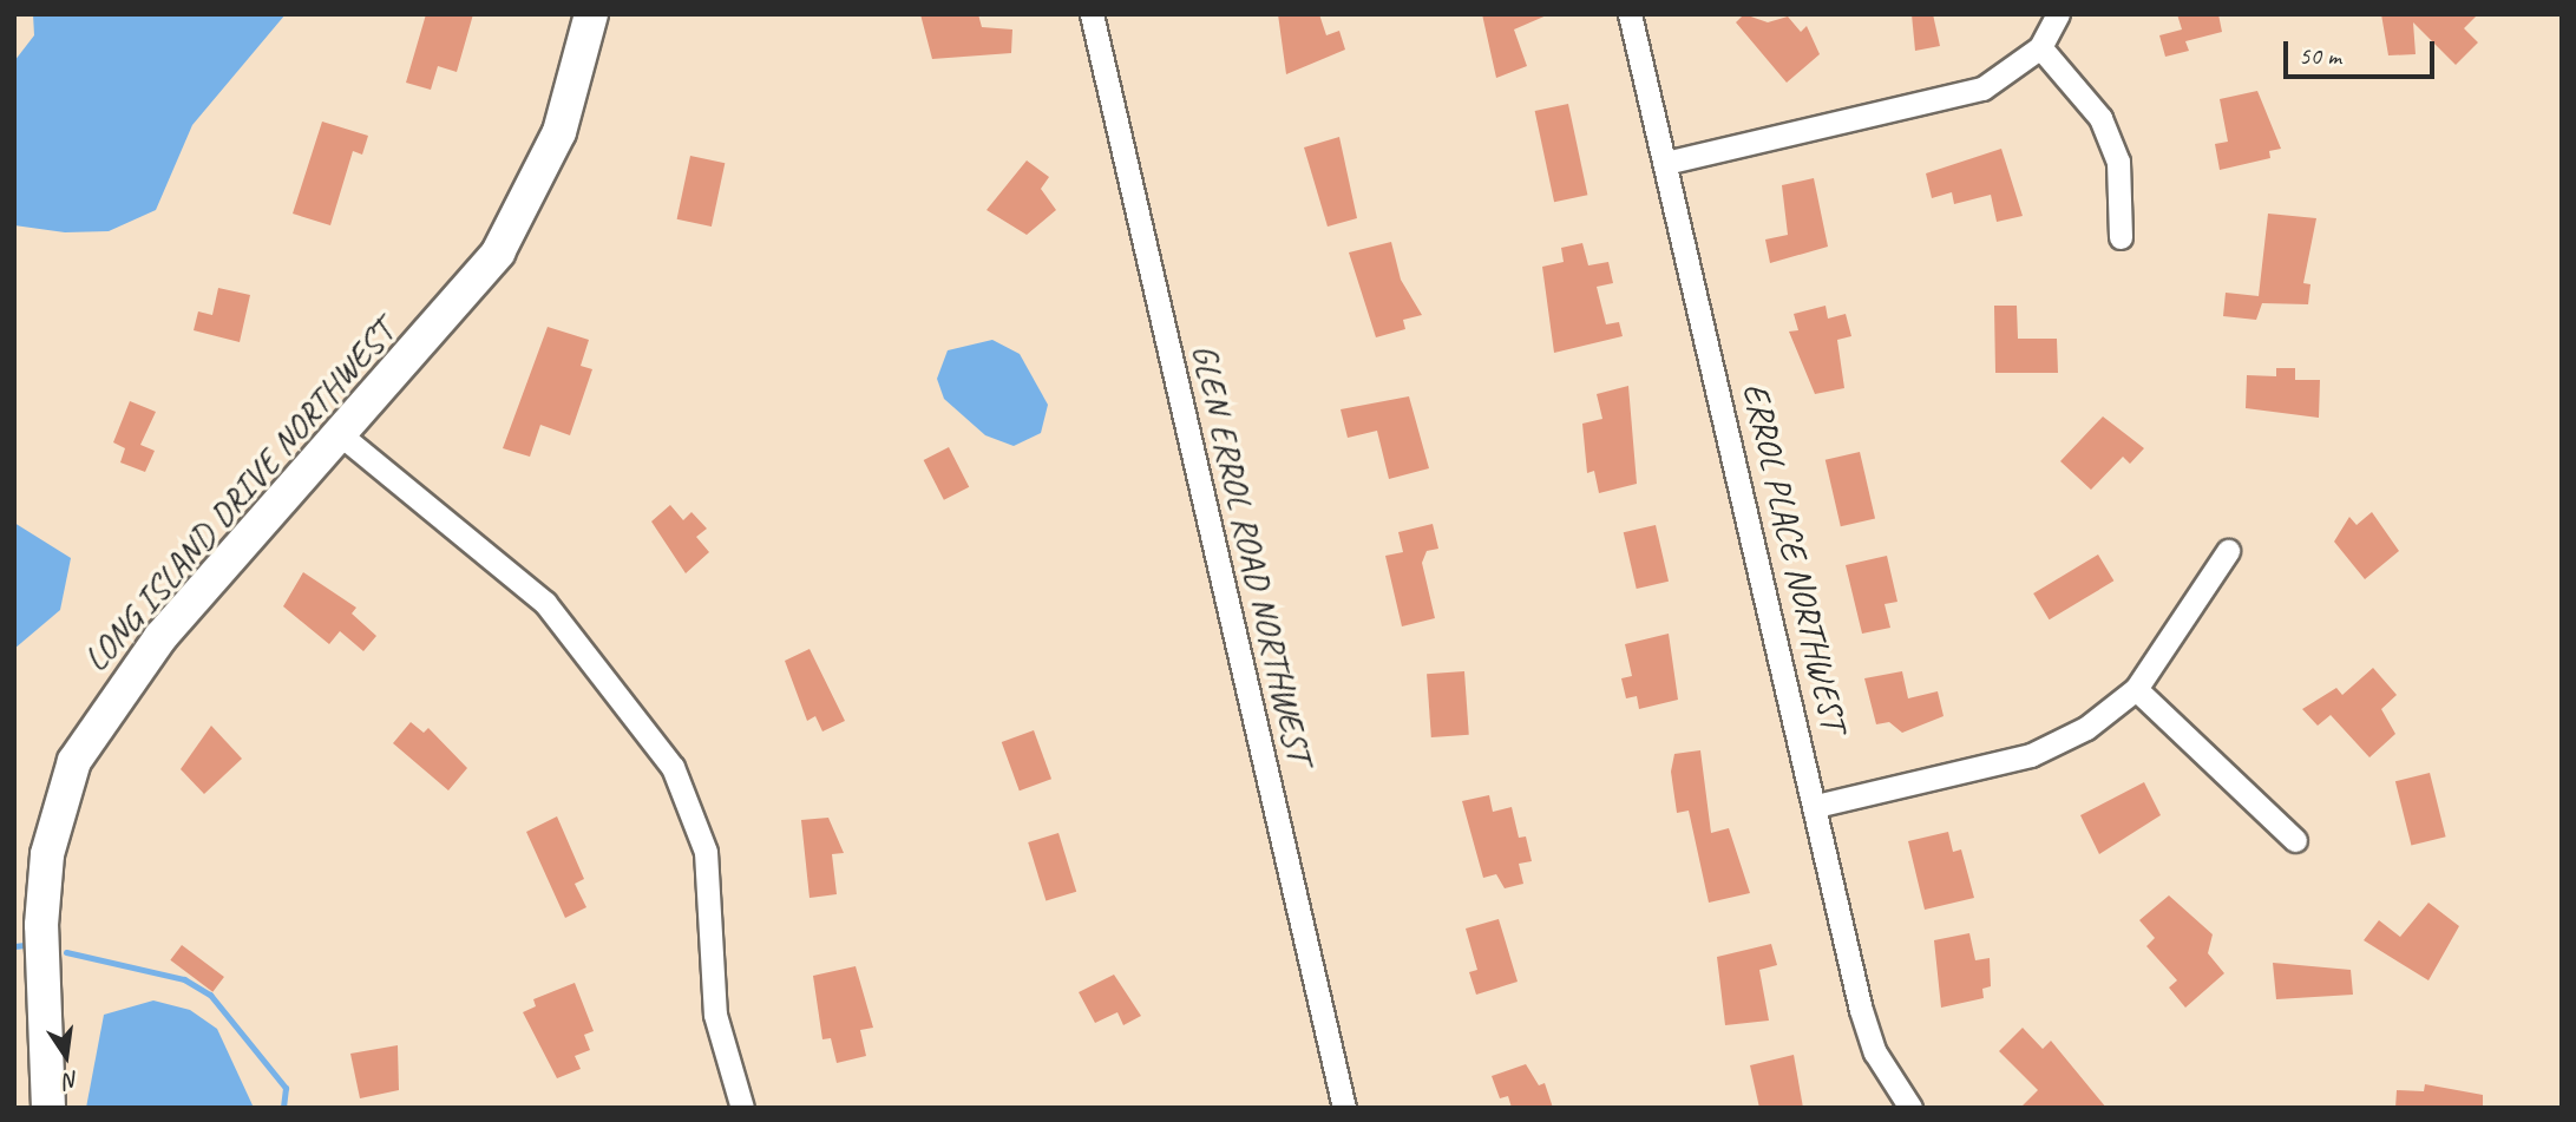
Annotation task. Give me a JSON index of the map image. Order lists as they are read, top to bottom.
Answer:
{
  "streets": {
    "street": ["LONG ISLAND DRIVE NORTHWEST", "GLEN ERROL ROAD NORTHWEST", "ERROL PLACE NORTHWEST"]
  },
  "scale_bar": "50 m",
  "north": "bottom"
}
